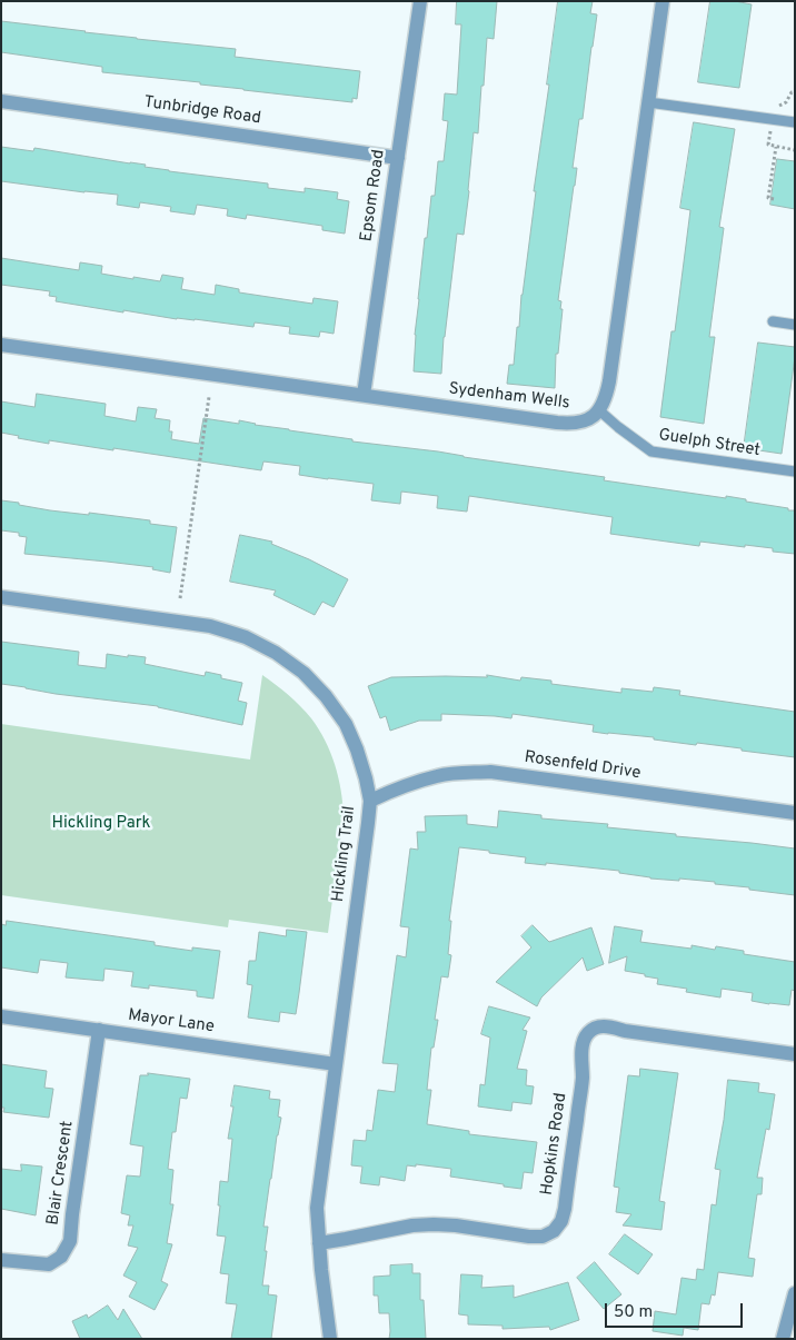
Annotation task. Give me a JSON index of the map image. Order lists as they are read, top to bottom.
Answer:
{
  "streets": {
    "street": [
      "Tunbridge Road",
      "Epsom Road",
      "Sydenham Wells",
      "Rosenfeld Drive",
      "Hickling Trail",
      "Mayor Lane",
      "Hopkins Road",
      "Blair Crescent"
    ],
    "lane": ["Guelph Street"]
  },
  "crossings": [
    ["Tunbridge Road", "Epsom Road"],
    ["Epsom Road", "Sydenham Wells"],
    ["Sydenham Wells", "Guelph Street"],
    ["Rosenfeld Drive", "Hickling Trail"],
    ["Hickling Trail", "Mayor Lane"],
    ["Hickling Trail", "Hopkins Road"],
    ["Mayor Lane", "Blair Crescent"]
  ],
  "parks": ["Hickling Park"],
  "scale_bar": "50 m"
}
